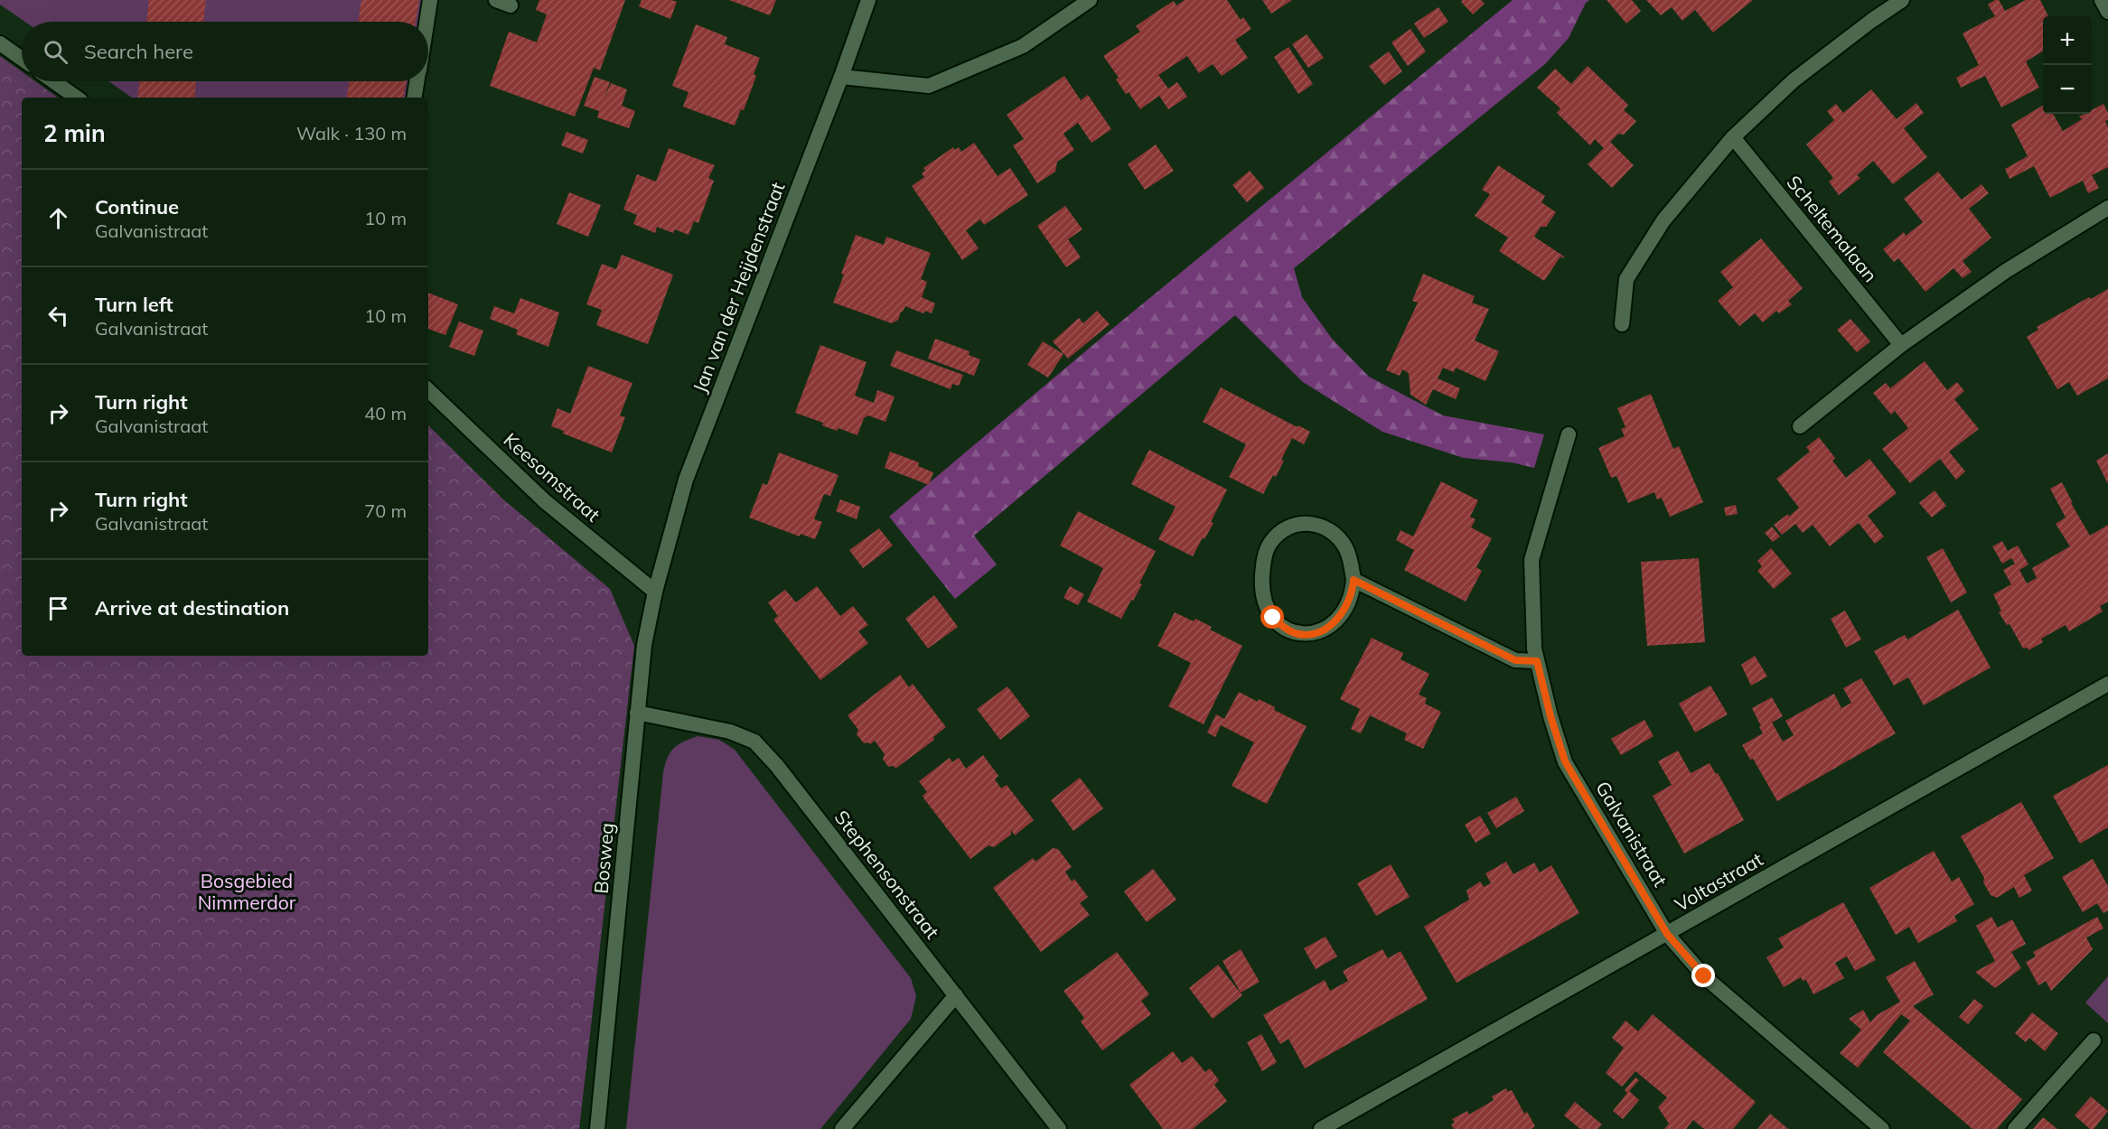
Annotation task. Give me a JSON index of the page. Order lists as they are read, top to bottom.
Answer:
{
  "streets": {
    "street": [
      "Scheltemalaan",
      "Jan van der Heijdenstraat",
      "Keesomstraat",
      "Galvanistraat",
      "Bosweg",
      "Stephensonstraat",
      "Voltastraat"
    ]
  },
  "crossings": [
    ["Jan van der Heijdenstraat", "Keesomstraat"],
    ["Jan van der Heijdenstraat", "Bosweg"],
    ["Keesomstraat", "Bosweg"],
    ["Galvanistraat", "Voltastraat"],
    ["Bosweg", "Stephensonstraat"]
  ],
  "parks": ["Bosgebied Nimmerdor"],
  "page": {
    "map_buttons": ["+", "−"],
    "search": "Search here",
    "heading": ["2 min", "Walk · 130 m"],
    "list": [
      ["Continue", "Galvanistraat", "10 m"],
      ["Turn left", "Galvanistraat", "10 m"],
      ["Turn right", "Galvanistraat", "40 m"],
      ["Turn right", "Galvanistraat", "70 m"],
      "Arrive at destination"
    ]
  }
}
